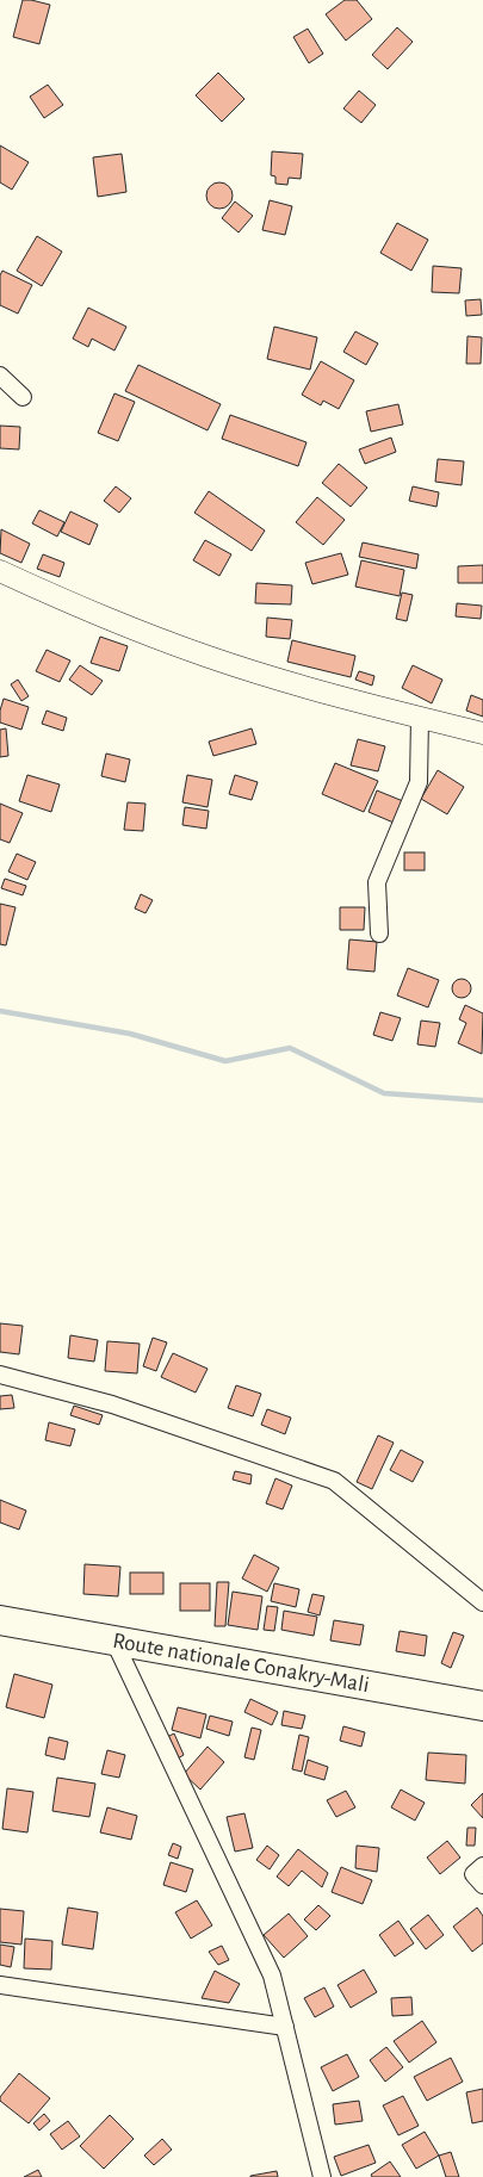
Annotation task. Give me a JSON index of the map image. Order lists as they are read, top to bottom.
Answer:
{
  "streets": {
    "highway": ["Route nationale Conakry-Mali"]
  }
}
